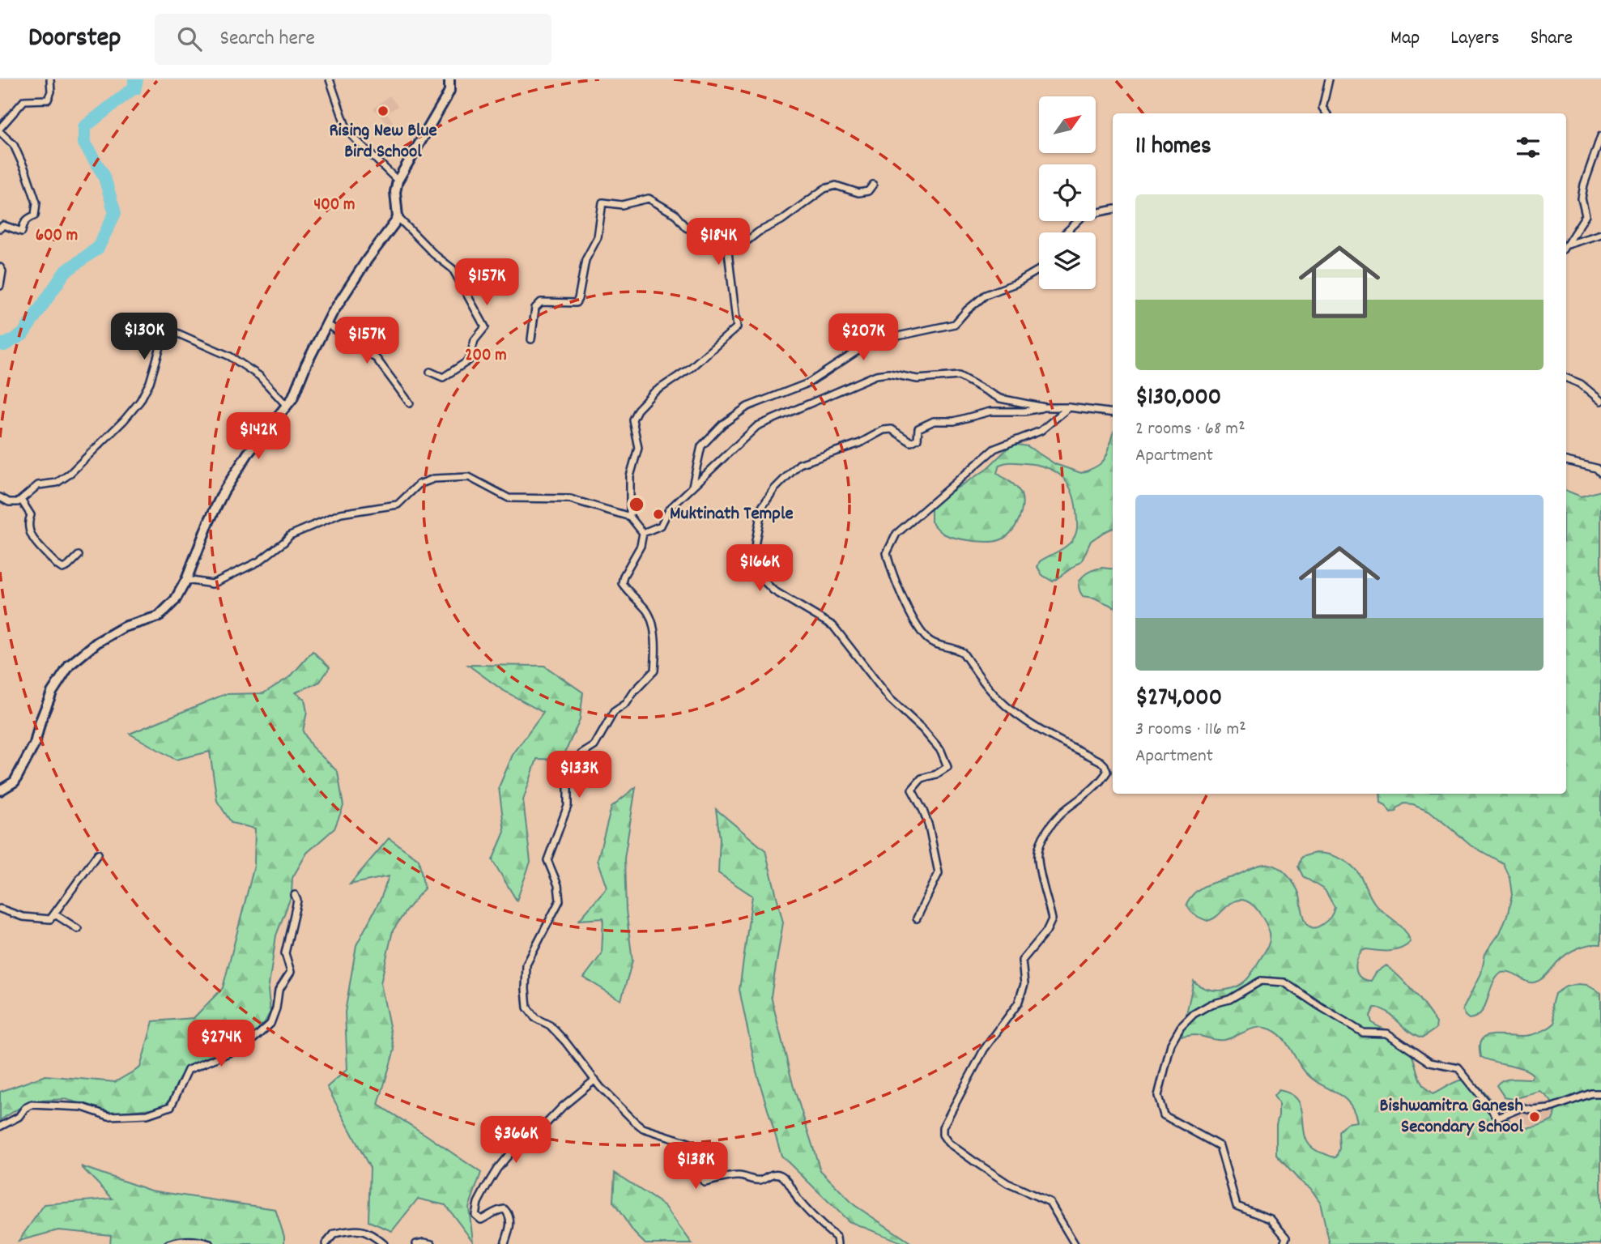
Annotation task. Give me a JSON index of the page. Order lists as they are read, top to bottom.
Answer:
{
  "places": ["Rising New Blue Bird School", "Muktinath Temple", "Bishwamitra Ganesh Secondary School"],
  "north": "top right",
  "page": {
    "header": "Doorstep",
    "search": "Search here",
    "nav": ["Map", "Layers", "Share"],
    "heading": "11 homes",
    "list": [
      {
        "name": "$130,000",
        "note": "2 rooms · 68 m² · Apartment"
      },
      {
        "name": "$274,000",
        "note": "3 rooms · 116 m² · Apartment"
      }
    ],
    "price": [
      "$184K",
      "$157K",
      "$130K",
      "$207K",
      "$157K",
      "$142K",
      "$166K",
      "$133K",
      "$274K",
      "$366K",
      "$138K"
    ]
  },
  "rings": ["400 m", "600 m", "200 m"]
}
